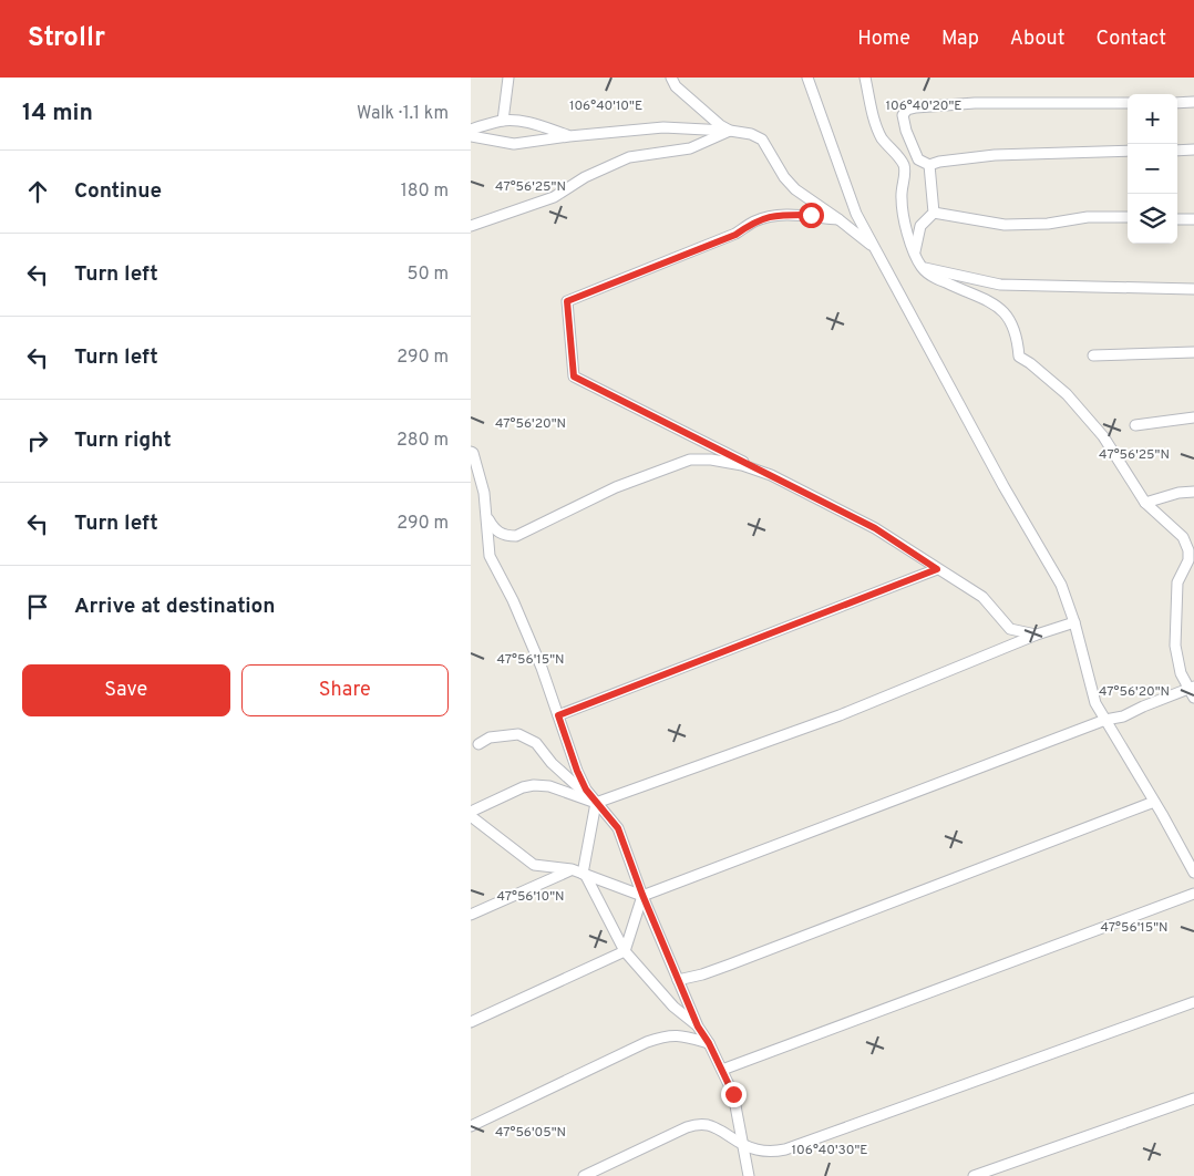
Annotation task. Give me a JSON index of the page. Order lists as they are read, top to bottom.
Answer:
{
  "page": {
    "header": "Strollr",
    "nav": [
      "Home",
      "Map",
      "About",
      "Contact"
    ],
    "heading": ["14 min", "Walk · 1.1 km"],
    "map_buttons": ["+", "−"],
    "list": [
      ["Continue", "180 m"],
      ["Turn left", "50 m"],
      ["Turn left", "290 m"],
      ["Turn right", "280 m"],
      ["Turn left", "290 m"],
      "Arrive at destination"
    ],
    "buttons": ["Save", "Share"]
  },
  "coordinates": [
    "106°40'20\"E",
    "106°40'10\"E",
    "47°56'25\"N",
    "47°56'20\"N",
    "47°56'15\"N",
    "47°56'10\"N",
    "47°56'05\"N",
    "106°40'30\"E"
  ]
}
